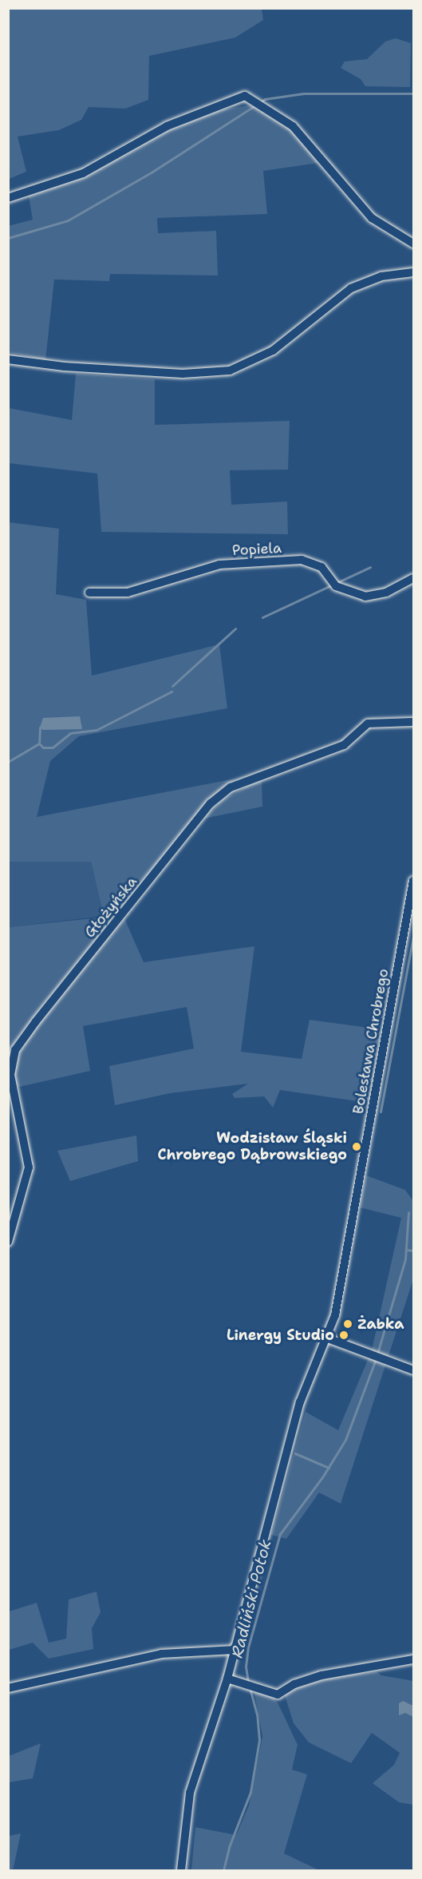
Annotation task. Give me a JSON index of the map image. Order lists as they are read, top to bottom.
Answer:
{
  "streets": {
    "street": ["Popiela", "Głożyńska", "Bolesława Chrobrego"]
  },
  "water": ["Radliński Potok"],
  "places": ["Wodzisław Śląski Chrobrego Dąbrowskiego", "Żabka", "Linergy Studio"]
}
